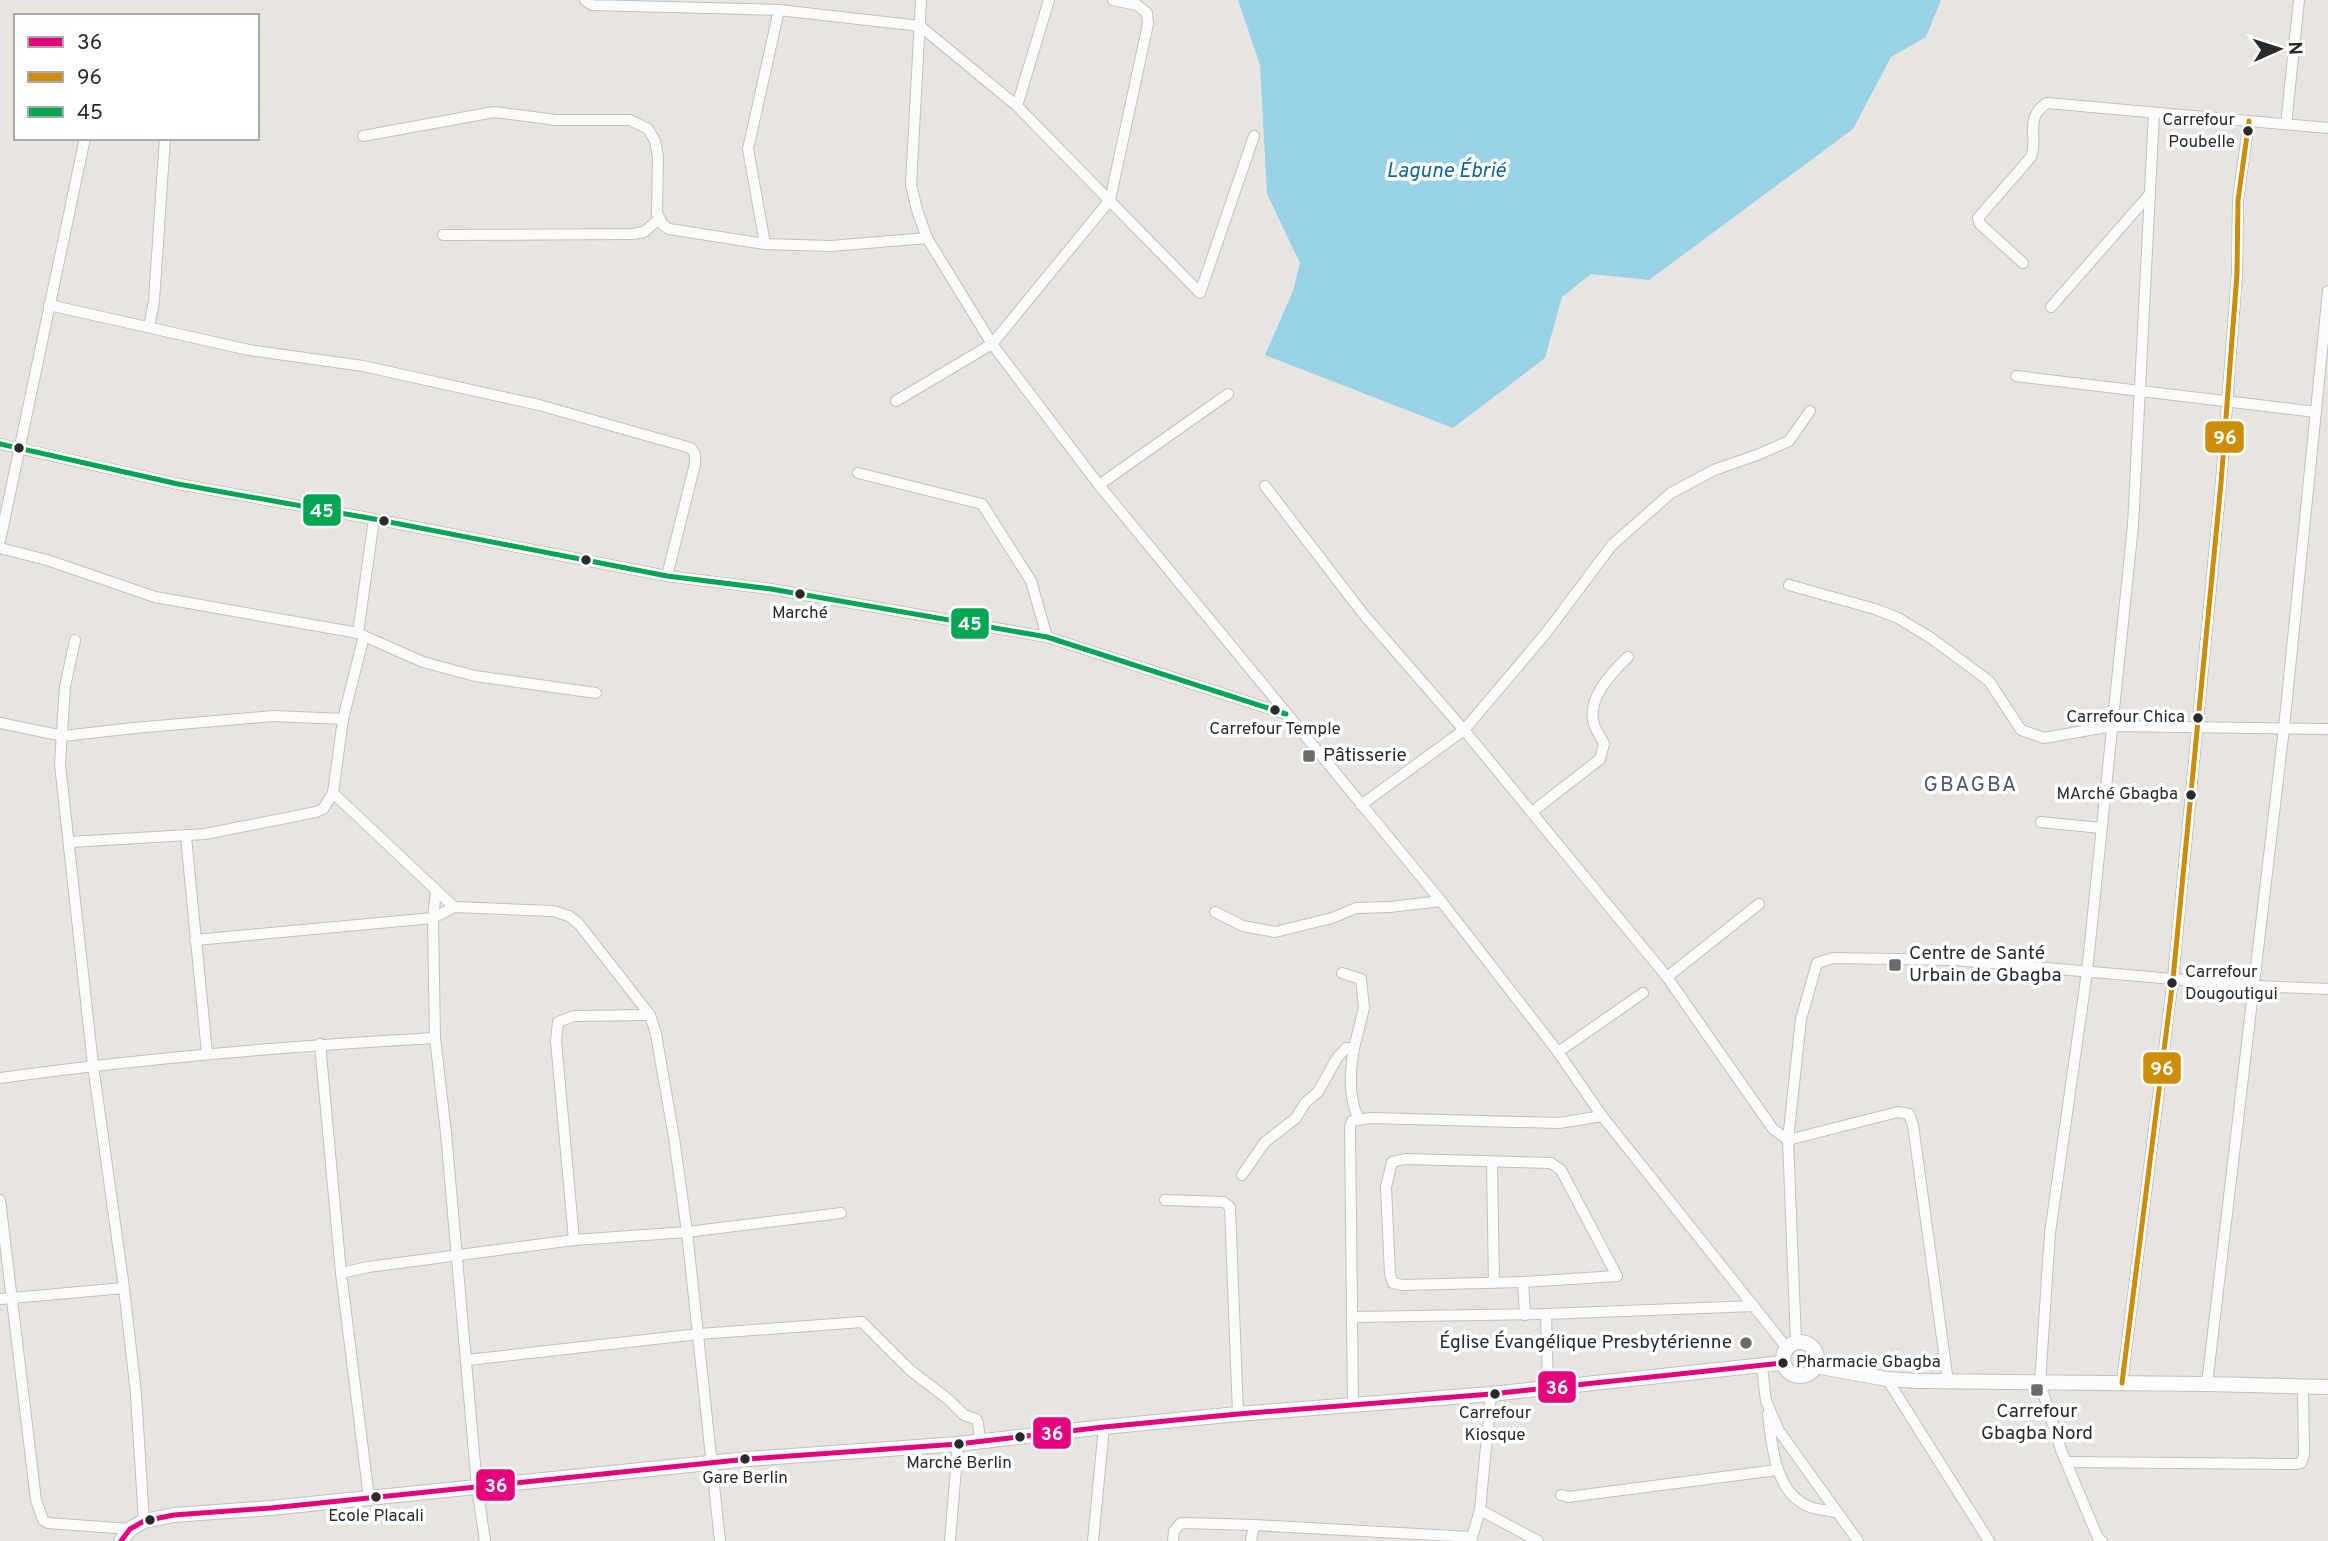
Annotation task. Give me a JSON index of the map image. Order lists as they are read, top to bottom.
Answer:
{
  "districts": ["GBAGBA"],
  "water": ["Lagune Ébrié"],
  "places": {
    "other": [
      "Carrefour Poubelle",
      "Marché",
      "Carrefour Temple",
      "Carrefour Chica",
      "MArché Gbagba",
      "Carrefour Dougoutigui",
      "Église Évangélique Presbytérienne",
      "Pharmacie Gbagba",
      "Carrefour Kiosque",
      "Marché Berlin",
      "Gare Berlin",
      "Ecole Placali"
    ],
    "transit": ["Pâtisserie", "Centre de Santé Urbain de Gbagba", "Carrefour Gbagba Nord"]
  },
  "lines": ["transit line 96", "transit line 45", "transit line 36"],
  "legend": ["36", "96", "45"],
  "north": "right"
}
